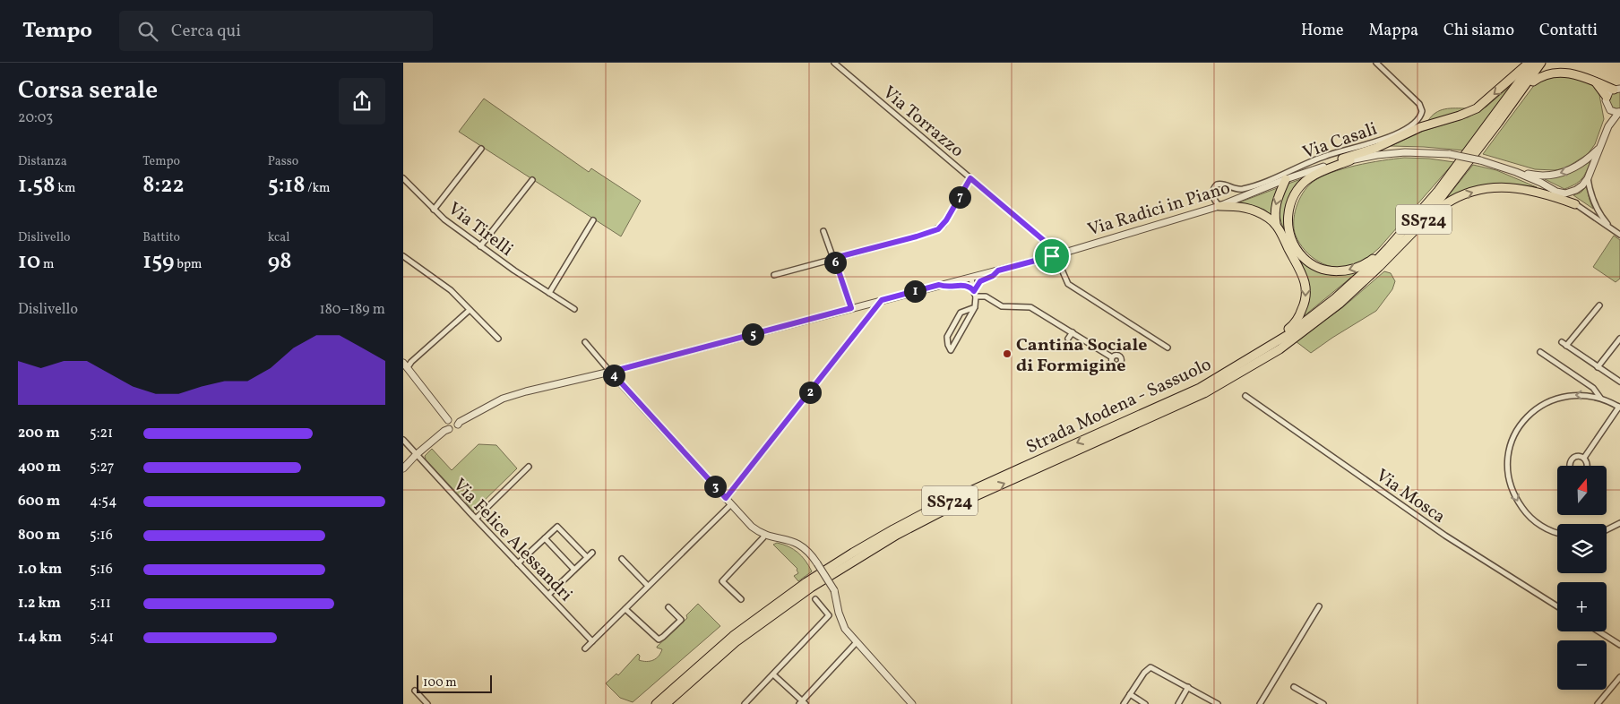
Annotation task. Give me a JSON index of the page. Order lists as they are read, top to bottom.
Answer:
{
  "streets": {
    "highway": ["SS724", "Strada Modena - Sassuolo"],
    "street": [
      "Via Torrazzo",
      "Via Casali",
      "Via Radici in Piano",
      "Via Tirelli",
      "Via Mosca",
      "Via Felice Alessandri"
    ]
  },
  "crossings": [
    ["Via Torrazzo", "Via Radici in Piano"],
    ["Via Casali", "Via Radici in Piano"],
    ["Via Radici in Piano", "Via Felice Alessandri"]
  ],
  "places": ["Cantina Sociale di Formigine"],
  "scale_bar": "100 m",
  "north": "top",
  "page": {
    "header": "Tempo",
    "search": "Cerca qui",
    "nav": [
      "Home",
      "Mappa",
      "Chi siamo",
      "Contatti"
    ],
    "heading": ["Corsa serale", "20:03"],
    "stats": [
      ["Distanza", "1.58 km"],
      ["Tempo", "8:22"],
      ["Passo", "5:18 /km"],
      ["Dislivello", "10 m"],
      ["Battito", "159 bpm"],
      ["kcal", "98"]
    ],
    "pins": [
      "7",
      "6",
      "1",
      "5",
      "4",
      "2",
      "3"
    ],
    "chart": ["Dislivello", "180–189 m"],
    "list": [
      {
        "name": "200 m",
        "note": "5:21"
      },
      {
        "name": "400 m",
        "note": "5:27"
      },
      {
        "name": "600 m",
        "note": "4:54"
      },
      {
        "name": "800 m",
        "note": "5:16"
      },
      {
        "name": "1.0 km",
        "note": "5:16"
      },
      {
        "name": "1.2 km",
        "note": "5:11"
      },
      {
        "name": "1.4 km",
        "note": "5:41"
      }
    ],
    "map_buttons": ["+", "−"],
    "scale": "100 m"
  }
}
